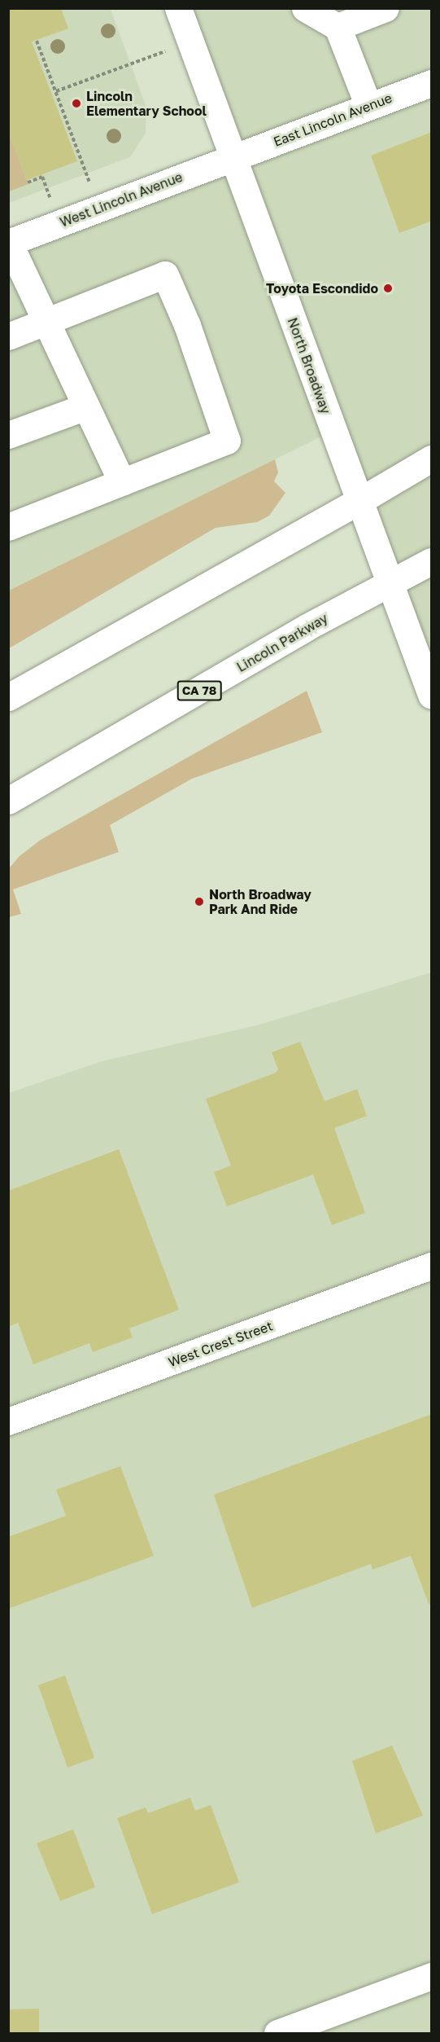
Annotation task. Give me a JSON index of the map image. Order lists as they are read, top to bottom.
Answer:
{
  "streets": {
    "main road": [
      "East Lincoln Avenue",
      "West Lincoln Avenue",
      "North Broadway",
      "Lincoln Parkway",
      "CA 78",
      "West Crest Street"
    ]
  },
  "crossings": [
    ["East Lincoln Avenue", "West Lincoln Avenue"],
    ["East Lincoln Avenue", "North Broadway"],
    ["West Lincoln Avenue", "North Broadway"],
    ["North Broadway", "Lincoln Parkway"]
  ],
  "places": ["Lincoln Elementary School", "Toyota Escondido", "North Broadway Park And Ride"]
}
